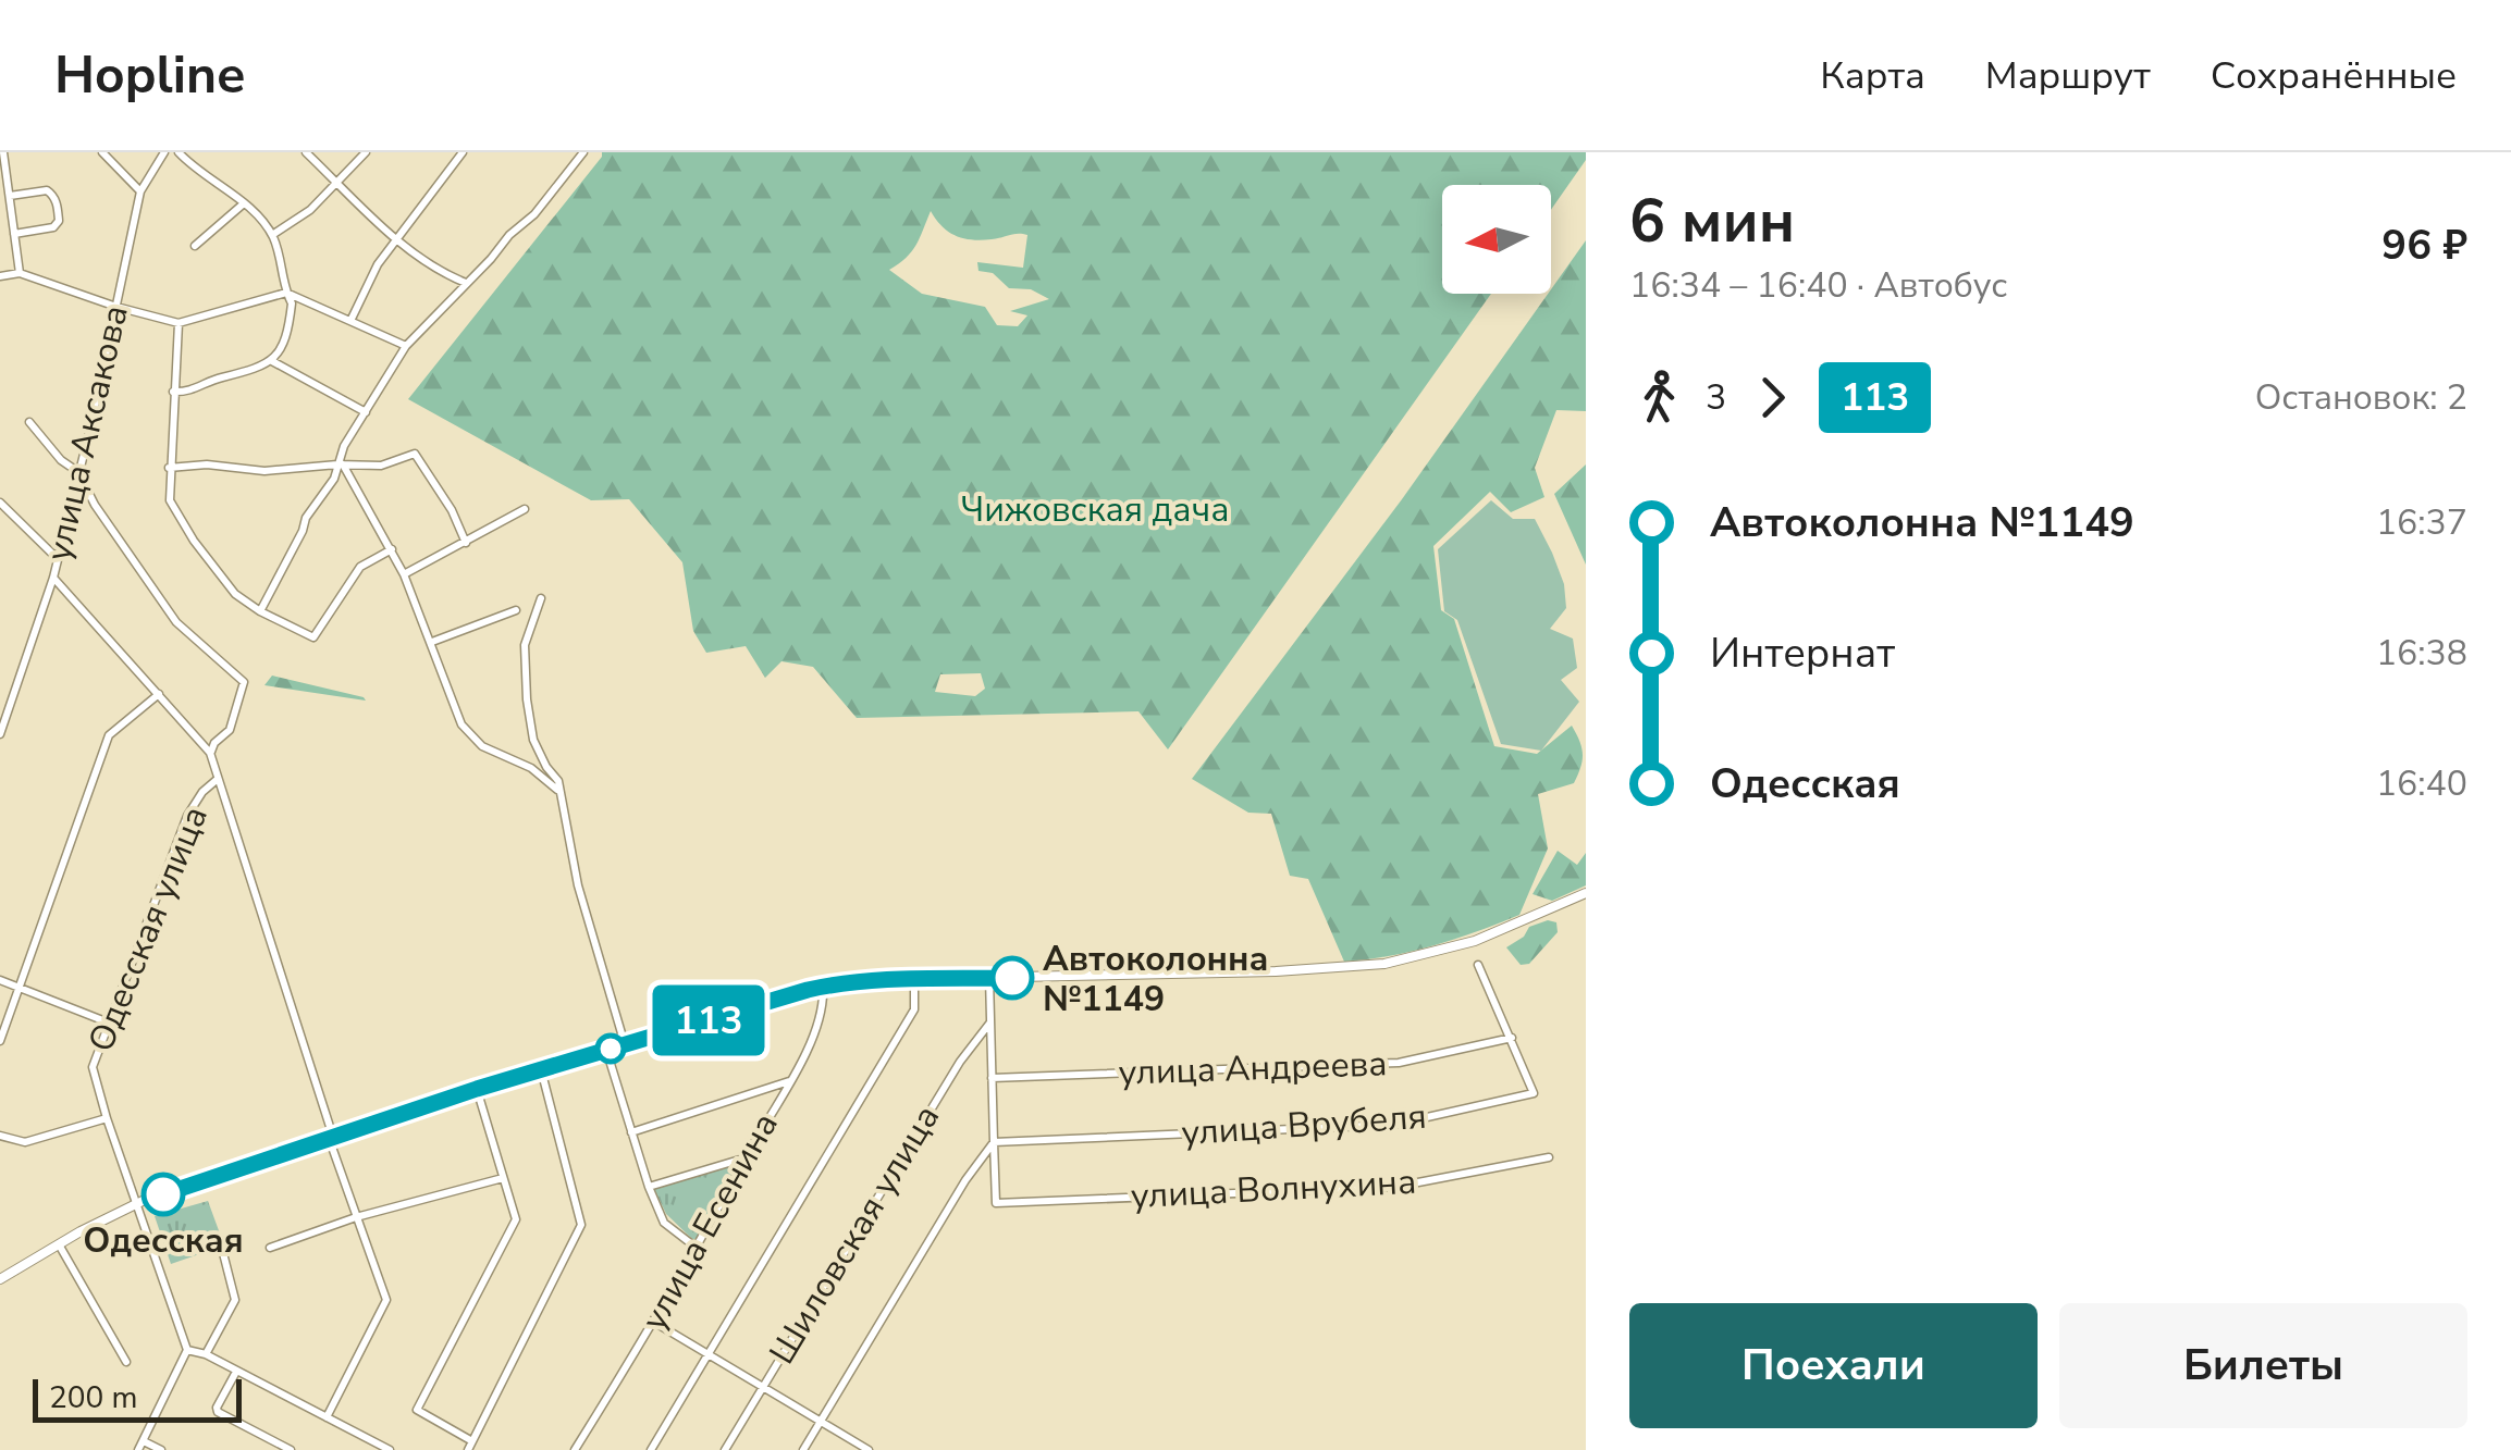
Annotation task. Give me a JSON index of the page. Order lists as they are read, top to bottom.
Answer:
{
  "streets": {
    "street": [
      "улица Аксакова",
      "Одесская улица",
      "улица Андреева",
      "улица Врубеля",
      "улица Волнухина",
      "улица Есенина",
      "Шиловская улица"
    ]
  },
  "crossings": [
    ["улица Андреева", "улица Врубеля"],
    ["улица Врубеля", "улица Волнухина"]
  ],
  "parks": ["Чижовская дача"],
  "places": ["Автоколонна №1149", "Одесская"],
  "lines": ["bus line 113"],
  "scale_bar": "200 m",
  "north": "left",
  "page": {
    "header": "Hopline",
    "nav": ["Карта", "Маршрут", "Сохранённые"],
    "on_map": "113",
    "heading": ["6 мин", "16:34 – 16:40 · Автобус", "96 ₽"],
    "legs": ["3", "113", "Остановок: 2"],
    "list": [
      {
        "name": "Автоколонна №1149",
        "value": "16:37"
      },
      {
        "name": "Интернат",
        "value": "16:38"
      },
      {
        "name": "Одесская",
        "value": "16:40"
      }
    ],
    "buttons": ["Поехали", "Билеты"],
    "scale": "200 m"
  }
}
